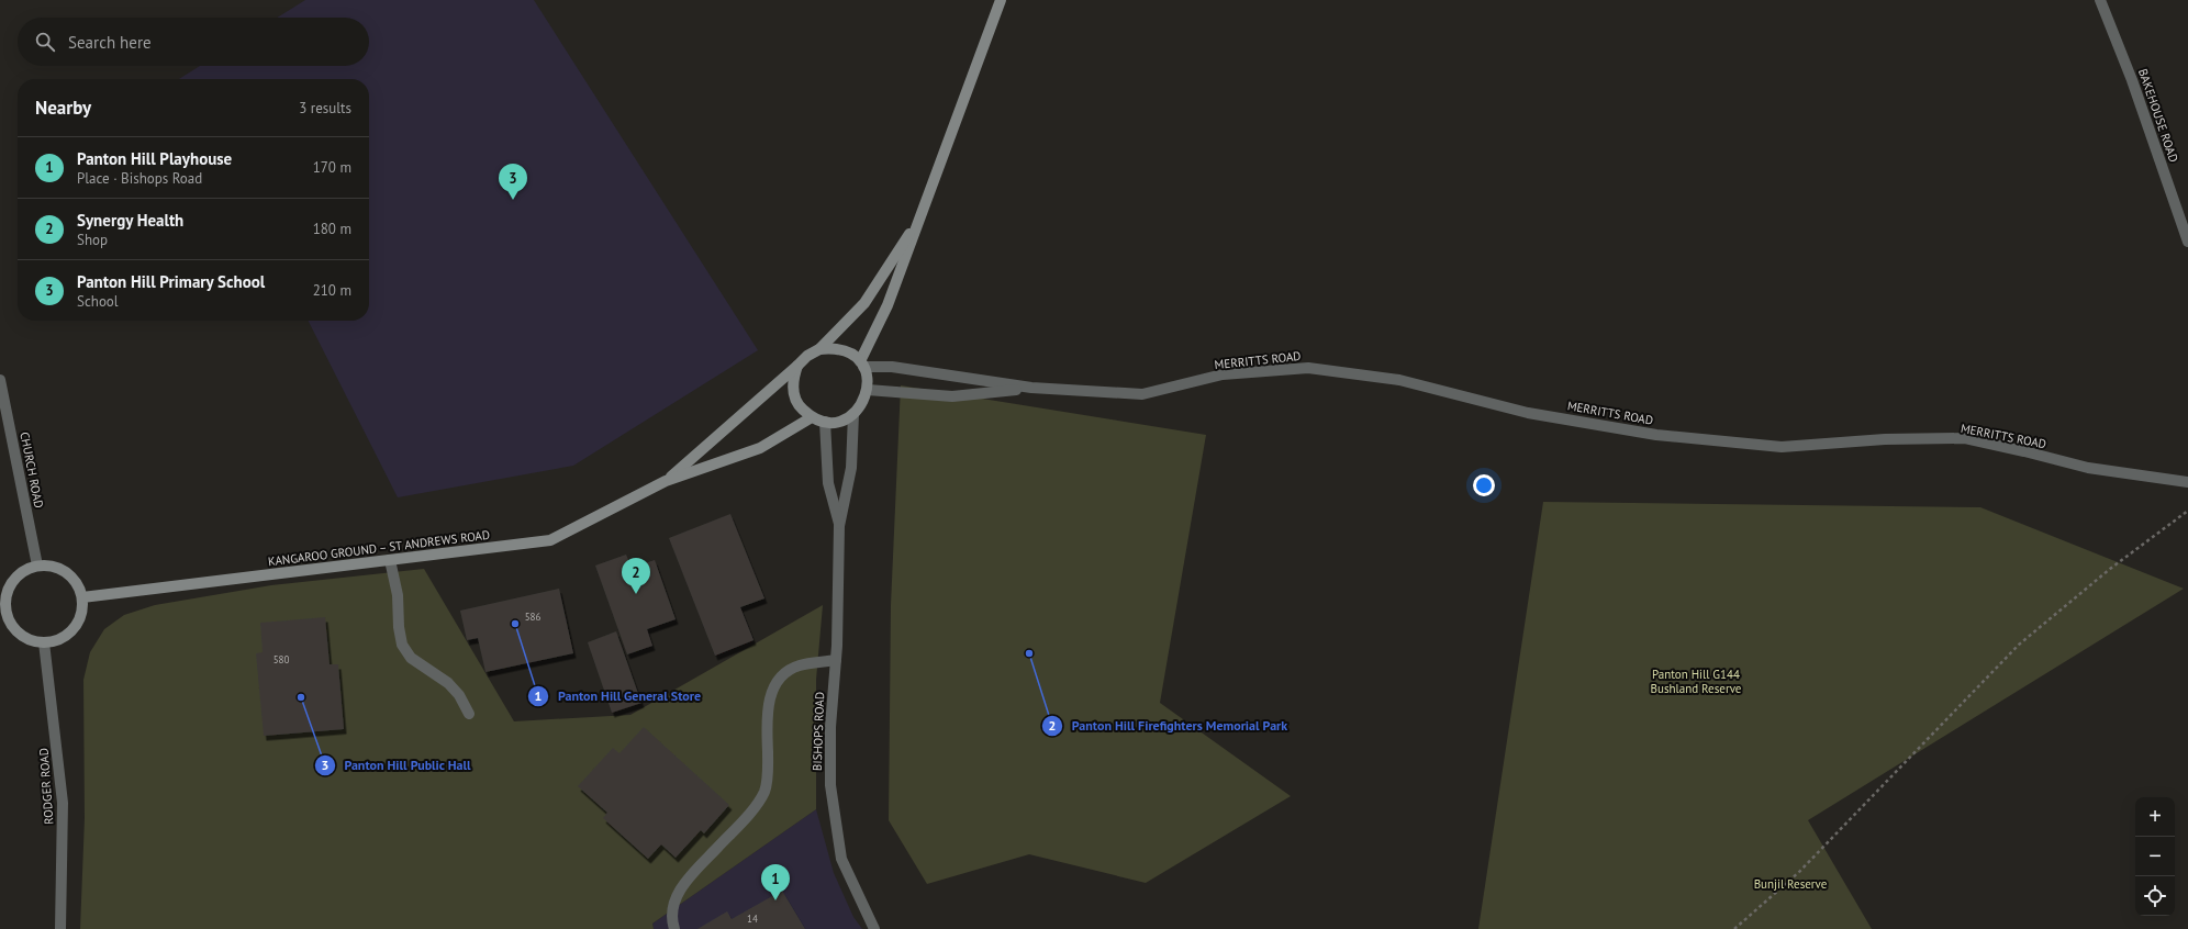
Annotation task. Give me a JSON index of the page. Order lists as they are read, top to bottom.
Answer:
{
  "streets": {
    "main road": ["KANGAROO GROUND – ST ANDREWS ROAD"],
    "street": [
      "BAKEHOUSE ROAD",
      "MERRITTS ROAD",
      "CHURCH ROAD",
      "BISHOPS ROAD",
      "RODGER ROAD"
    ]
  },
  "crossings": [
    ["MERRITTS ROAD", "KANGAROO GROUND – ST ANDREWS ROAD"],
    ["MERRITTS ROAD", "BISHOPS ROAD"],
    ["CHURCH ROAD", "KANGAROO GROUND – ST ANDREWS ROAD"],
    ["CHURCH ROAD", "RODGER ROAD"],
    ["KANGAROO GROUND – ST ANDREWS ROAD", "BISHOPS ROAD"],
    ["KANGAROO GROUND – ST ANDREWS ROAD", "RODGER ROAD"]
  ],
  "parks": ["Panton Hill G144 Bushland Reserve", "Bunjil Reserve"],
  "places": ["Panton Hill General Store", "Panton Hill Firefighters Memorial Park", "Panton Hill Public Hall"],
  "house_numbers": ["586", "580", "14"],
  "page": {
    "search": "Search here",
    "heading": ["Nearby", "3 results"],
    "list": [
      {
        "mark": "1",
        "name": "Panton Hill Playhouse",
        "note": "Place · Bishops Road",
        "value": "170 m"
      },
      {
        "mark": "2",
        "name": "Synergy Health",
        "note": "Shop",
        "value": "180 m"
      },
      {
        "mark": "3",
        "name": "Panton Hill Primary School",
        "note": "School",
        "value": "210 m"
      }
    ],
    "pins": ["3", "2", "1"],
    "map_buttons": ["+", "−"]
  }
}
